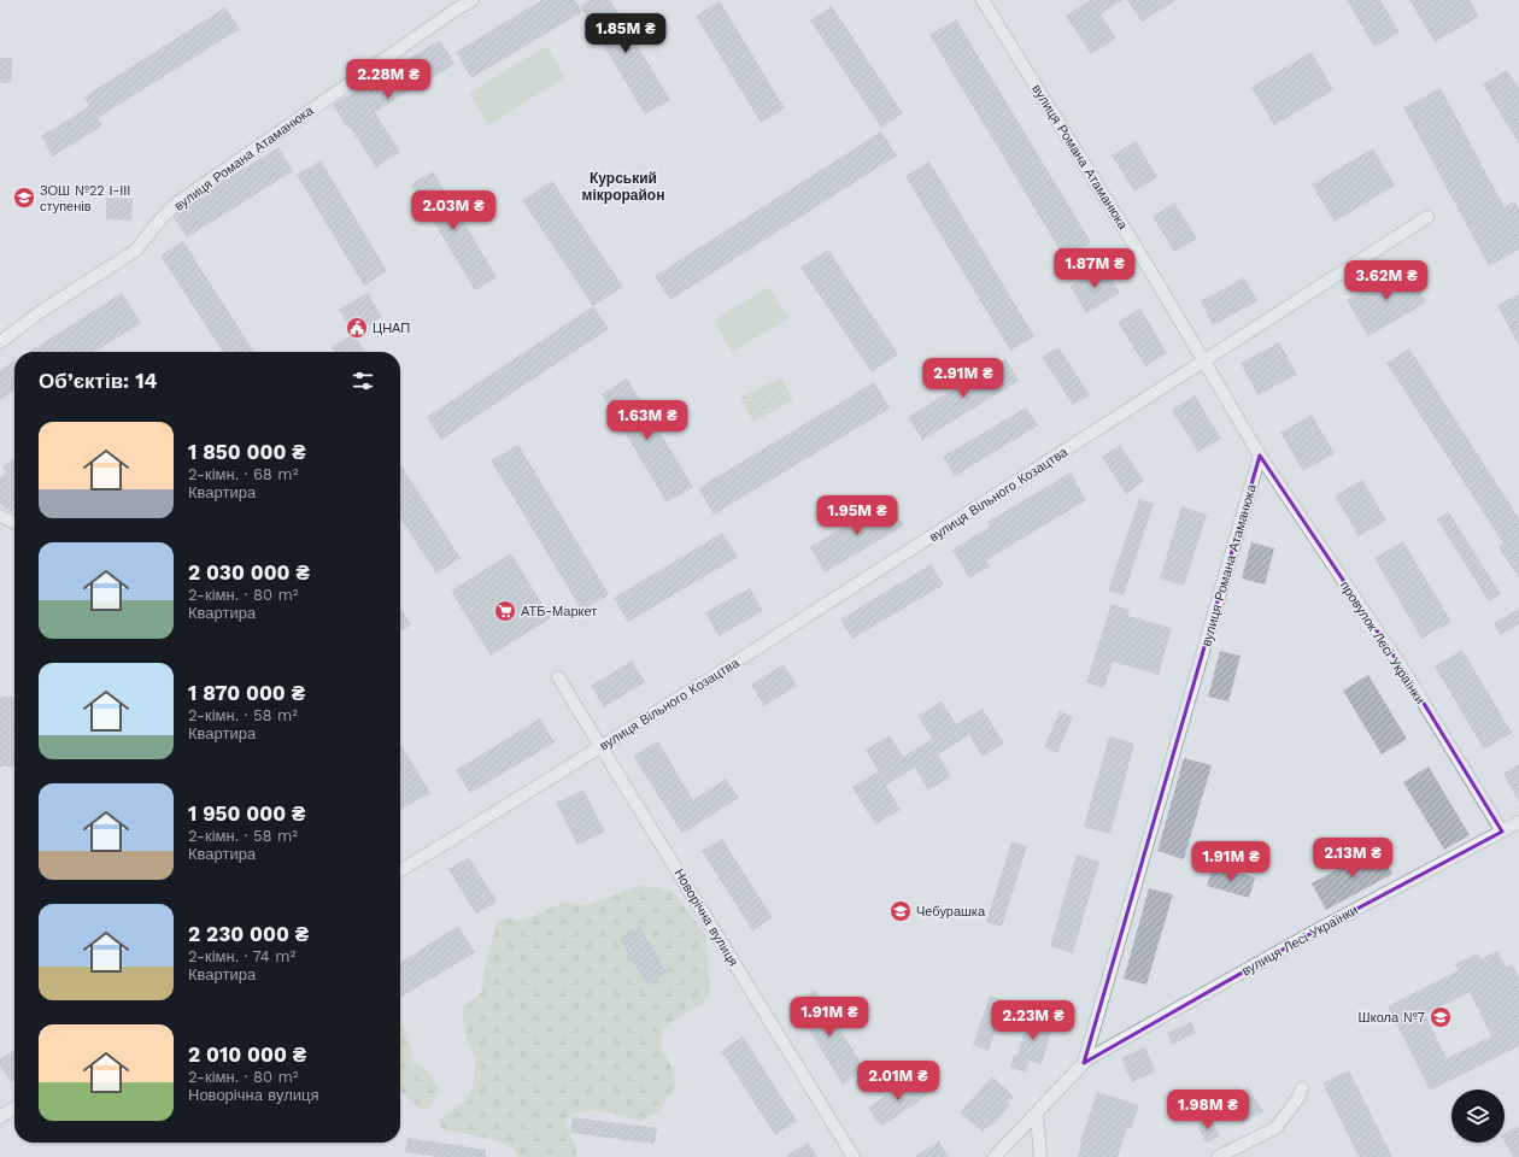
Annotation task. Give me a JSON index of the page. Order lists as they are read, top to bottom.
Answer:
{
  "streets": {
    "street": [
      "вулиця Романа Атаманюка",
      "вулиця Вільного Козацтва",
      "провулок Лесі Українки",
      "Новорічна вулиця",
      "вулиця Лесі Українки"
    ]
  },
  "crossings": [
    ["вулиця Романа Атаманюка", "вулиця Вільного Козацтва"],
    ["вулиця Романа Атаманюка", "провулок Лесі Українки"],
    ["вулиця Романа Атаманюка", "вулиця Лесі Українки"],
    ["вулиця Вільного Козацтва", "Новорічна вулиця"],
    ["провулок Лесі Українки", "вулиця Лесі Українки"]
  ],
  "districts": ["Курський мікрорайон"],
  "places": {
    "school or university": ["ЗОШ №22 І-ІІІ ступенів", "Чебурашка", "Школа №7"],
    "public building": ["ЦНАП"],
    "supermarket": ["АТБ-Маркет"]
  },
  "page": {
    "price": [
      "1.85M ₴",
      "2.28M ₴",
      "2.03M ₴",
      "1.87M ₴",
      "3.62M ₴",
      "2.91M ₴",
      "1.63M ₴",
      "1.95M ₴",
      "2.13M ₴",
      "1.91M ₴",
      "1.91M ₴",
      "2.23M ₴",
      "2.01M ₴",
      "1.98M ₴"
    ],
    "heading": "Об’єктів: 14",
    "list": [
      {
        "name": "1 850 000 ₴",
        "note": "2-кімн. · 68 m² · Квартира"
      },
      {
        "name": "2 030 000 ₴",
        "note": "2-кімн. · 80 m² · Квартира"
      },
      {
        "name": "1 870 000 ₴",
        "note": "2-кімн. · 58 m² · Квартира"
      },
      {
        "name": "1 950 000 ₴",
        "note": "2-кімн. · 58 m² · Квартира"
      },
      {
        "name": "2 230 000 ₴",
        "note": "2-кімн. · 74 m² · Квартира"
      },
      {
        "name": "2 010 000 ₴",
        "note": "2-кімн. · 80 m² · Новорічна вулиця"
      }
    ]
  }
}
